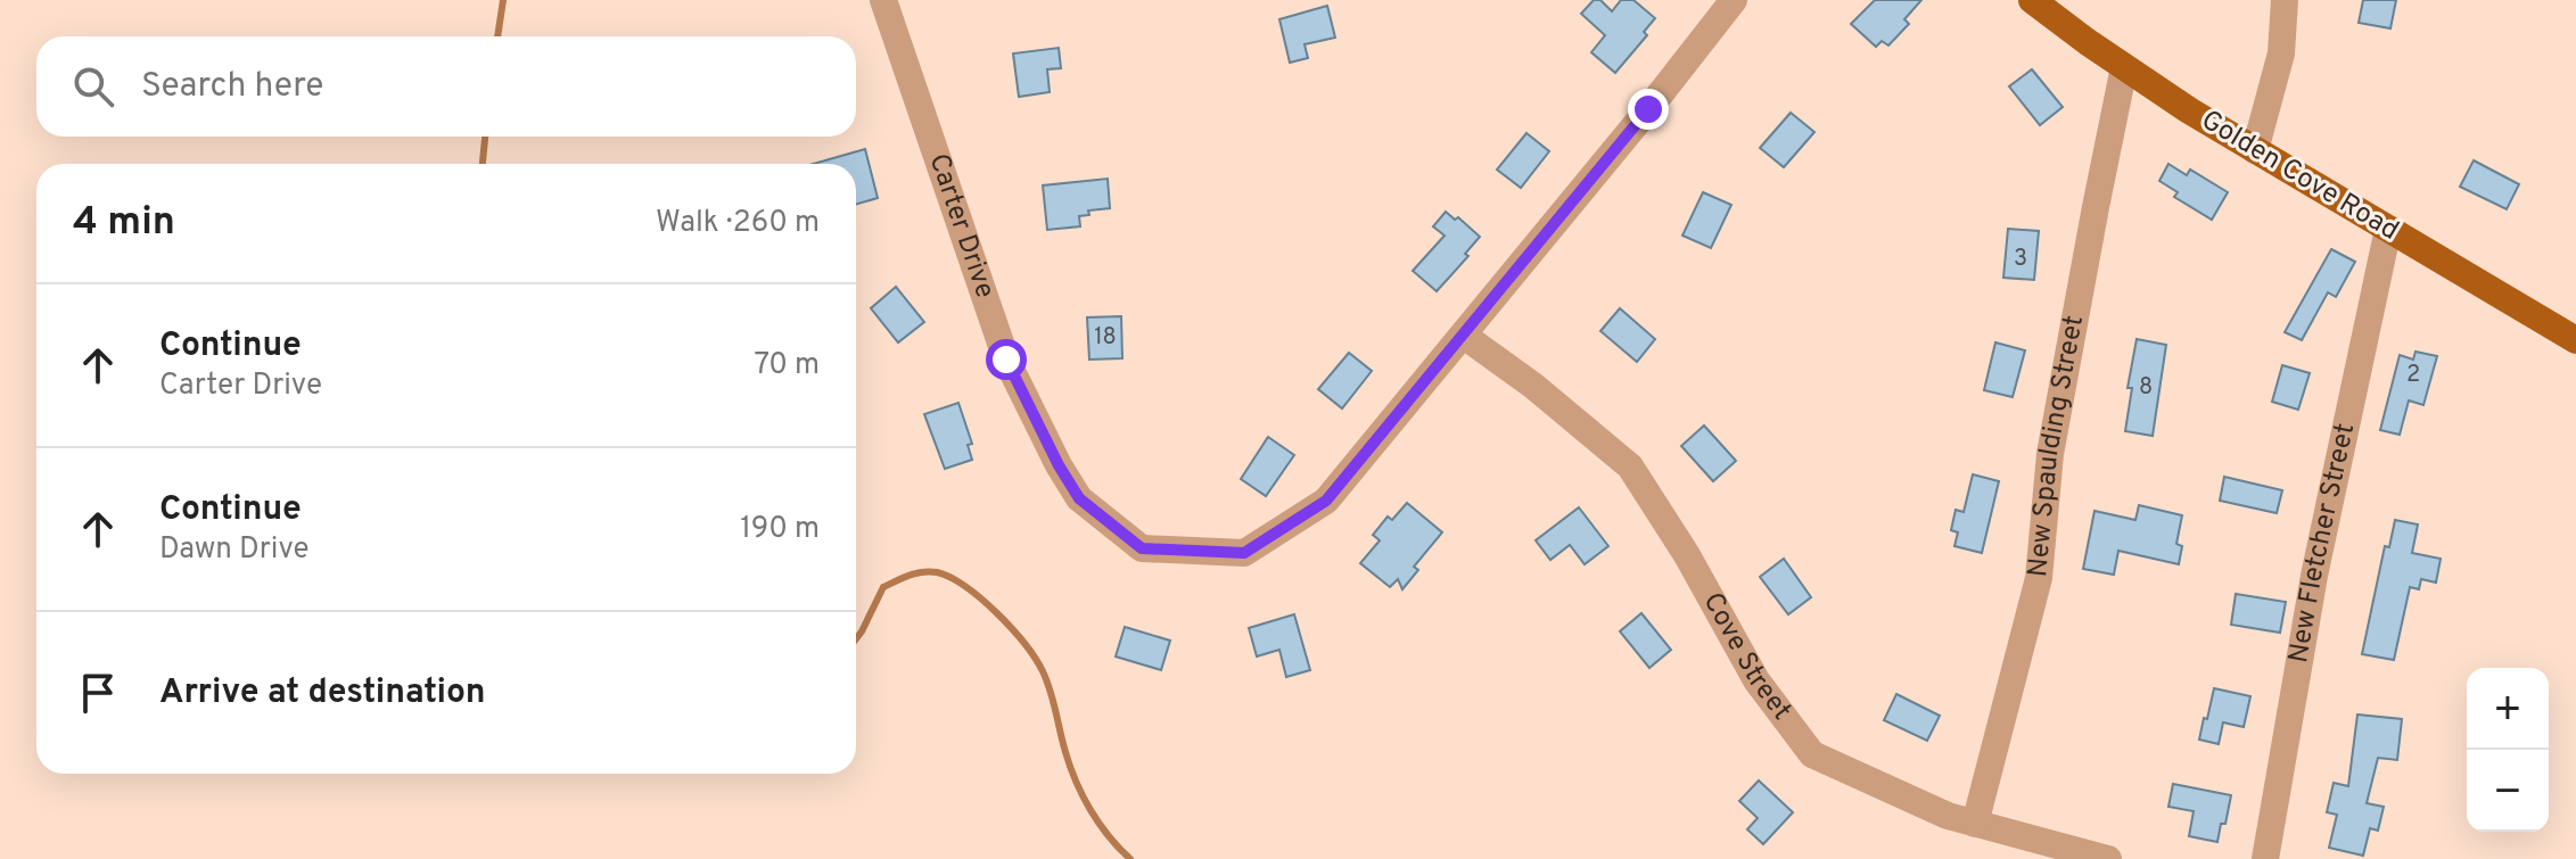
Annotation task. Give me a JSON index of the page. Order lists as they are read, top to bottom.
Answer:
{
  "streets": {
    "main road": ["Golden Cove Road"],
    "street": [
      "Carter Drive",
      "New Spaulding Street",
      "New Fletcher Street",
      "Cove Street"
    ]
  },
  "crossings": [
    ["Golden Cove Road", "New Spaulding Street"],
    ["Golden Cove Road", "New Fletcher Street"],
    ["Carter Drive", "Cove Street"],
    ["New Spaulding Street", "Cove Street"]
  ],
  "house_numbers": [
    "3",
    "18",
    "2",
    "8"
  ],
  "page": {
    "search": "Search here",
    "heading": ["4 min", "Walk · 260 m"],
    "list": [
      ["Continue", "Carter Drive", "70 m"],
      ["Continue", "Dawn Drive", "190 m"],
      "Arrive at destination"
    ],
    "map_buttons": ["+", "−"]
  }
}
